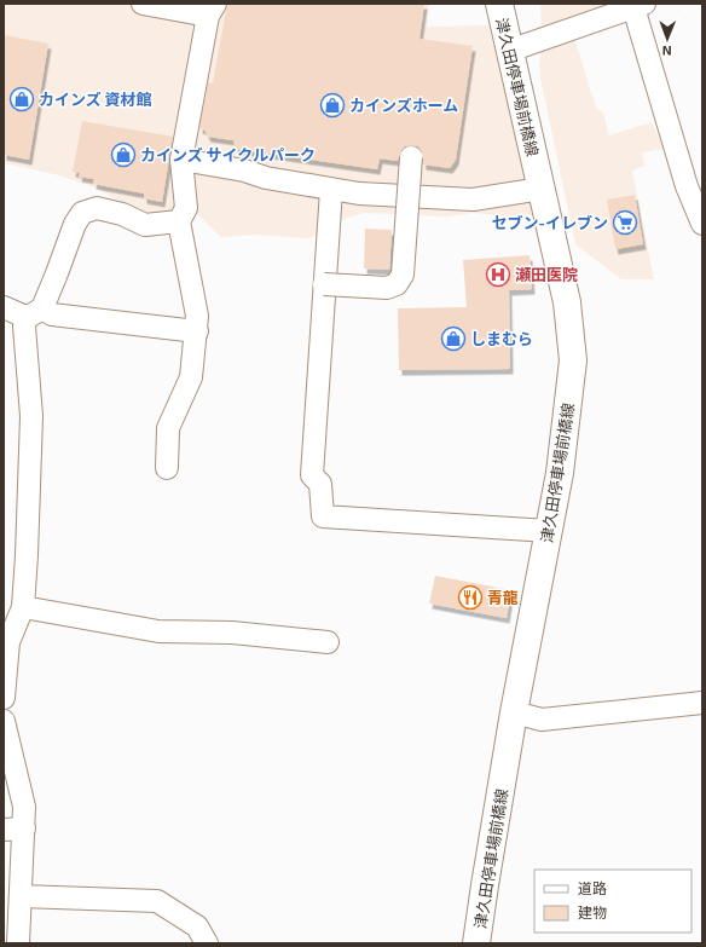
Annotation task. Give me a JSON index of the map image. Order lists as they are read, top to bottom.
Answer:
{
  "streets": {
    "main road": ["津久田停車場前橋線"]
  },
  "places": {
    "shop": [
      "カインズ 資材館",
      "カインズホーム",
      "カインズ サイクルパーク",
      "しまむら"
    ],
    "supermarket": ["セブン-イレブン"],
    "hospital": ["瀬田医院"],
    "restaurant": ["青龍"]
  },
  "legend": ["道路", "建物"],
  "north": "bottom"
}
